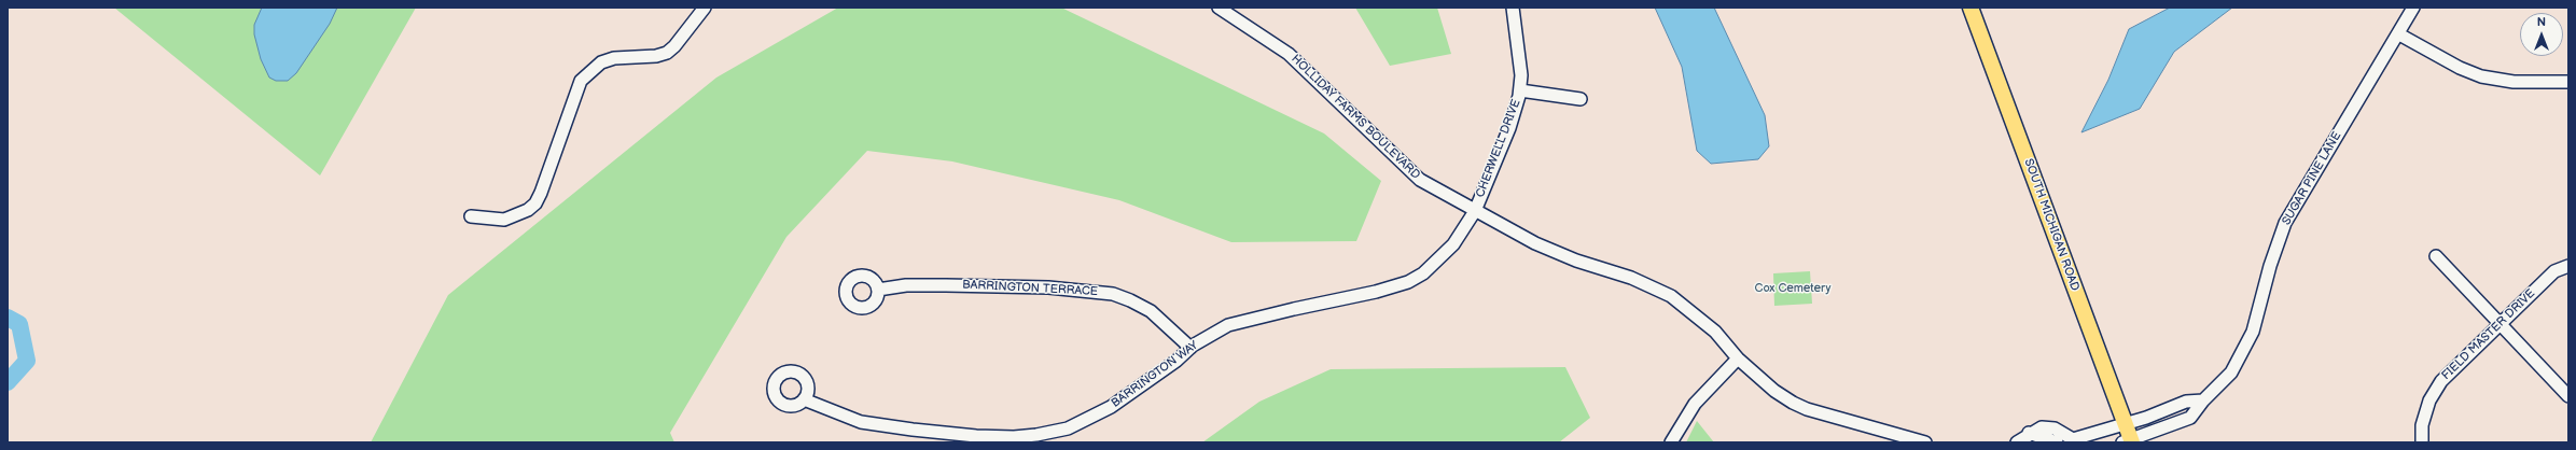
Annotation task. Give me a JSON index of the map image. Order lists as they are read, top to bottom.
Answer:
{
  "streets": {
    "main road": ["SOUTH MICHIGAN ROAD"],
    "street": [
      "HOLLIDAY FARMS BOULEVARD",
      "CHERWELL DRIVE",
      "SUGAR PINE LANE",
      "BARRINGTON TERRACE",
      "FIELD MASTER DRIVE",
      "BARRINGTON WAY"
    ]
  },
  "crossings": [
    ["HOLLIDAY FARMS BOULEVARD", "CHERWELL DRIVE"],
    ["HOLLIDAY FARMS BOULEVARD", "BARRINGTON WAY"],
    ["CHERWELL DRIVE", "BARRINGTON WAY"],
    ["SUGAR PINE LANE", "SOUTH MICHIGAN ROAD"],
    ["BARRINGTON TERRACE", "BARRINGTON WAY"]
  ],
  "parks": ["Cox Cemetery"],
  "north": "top"
}
